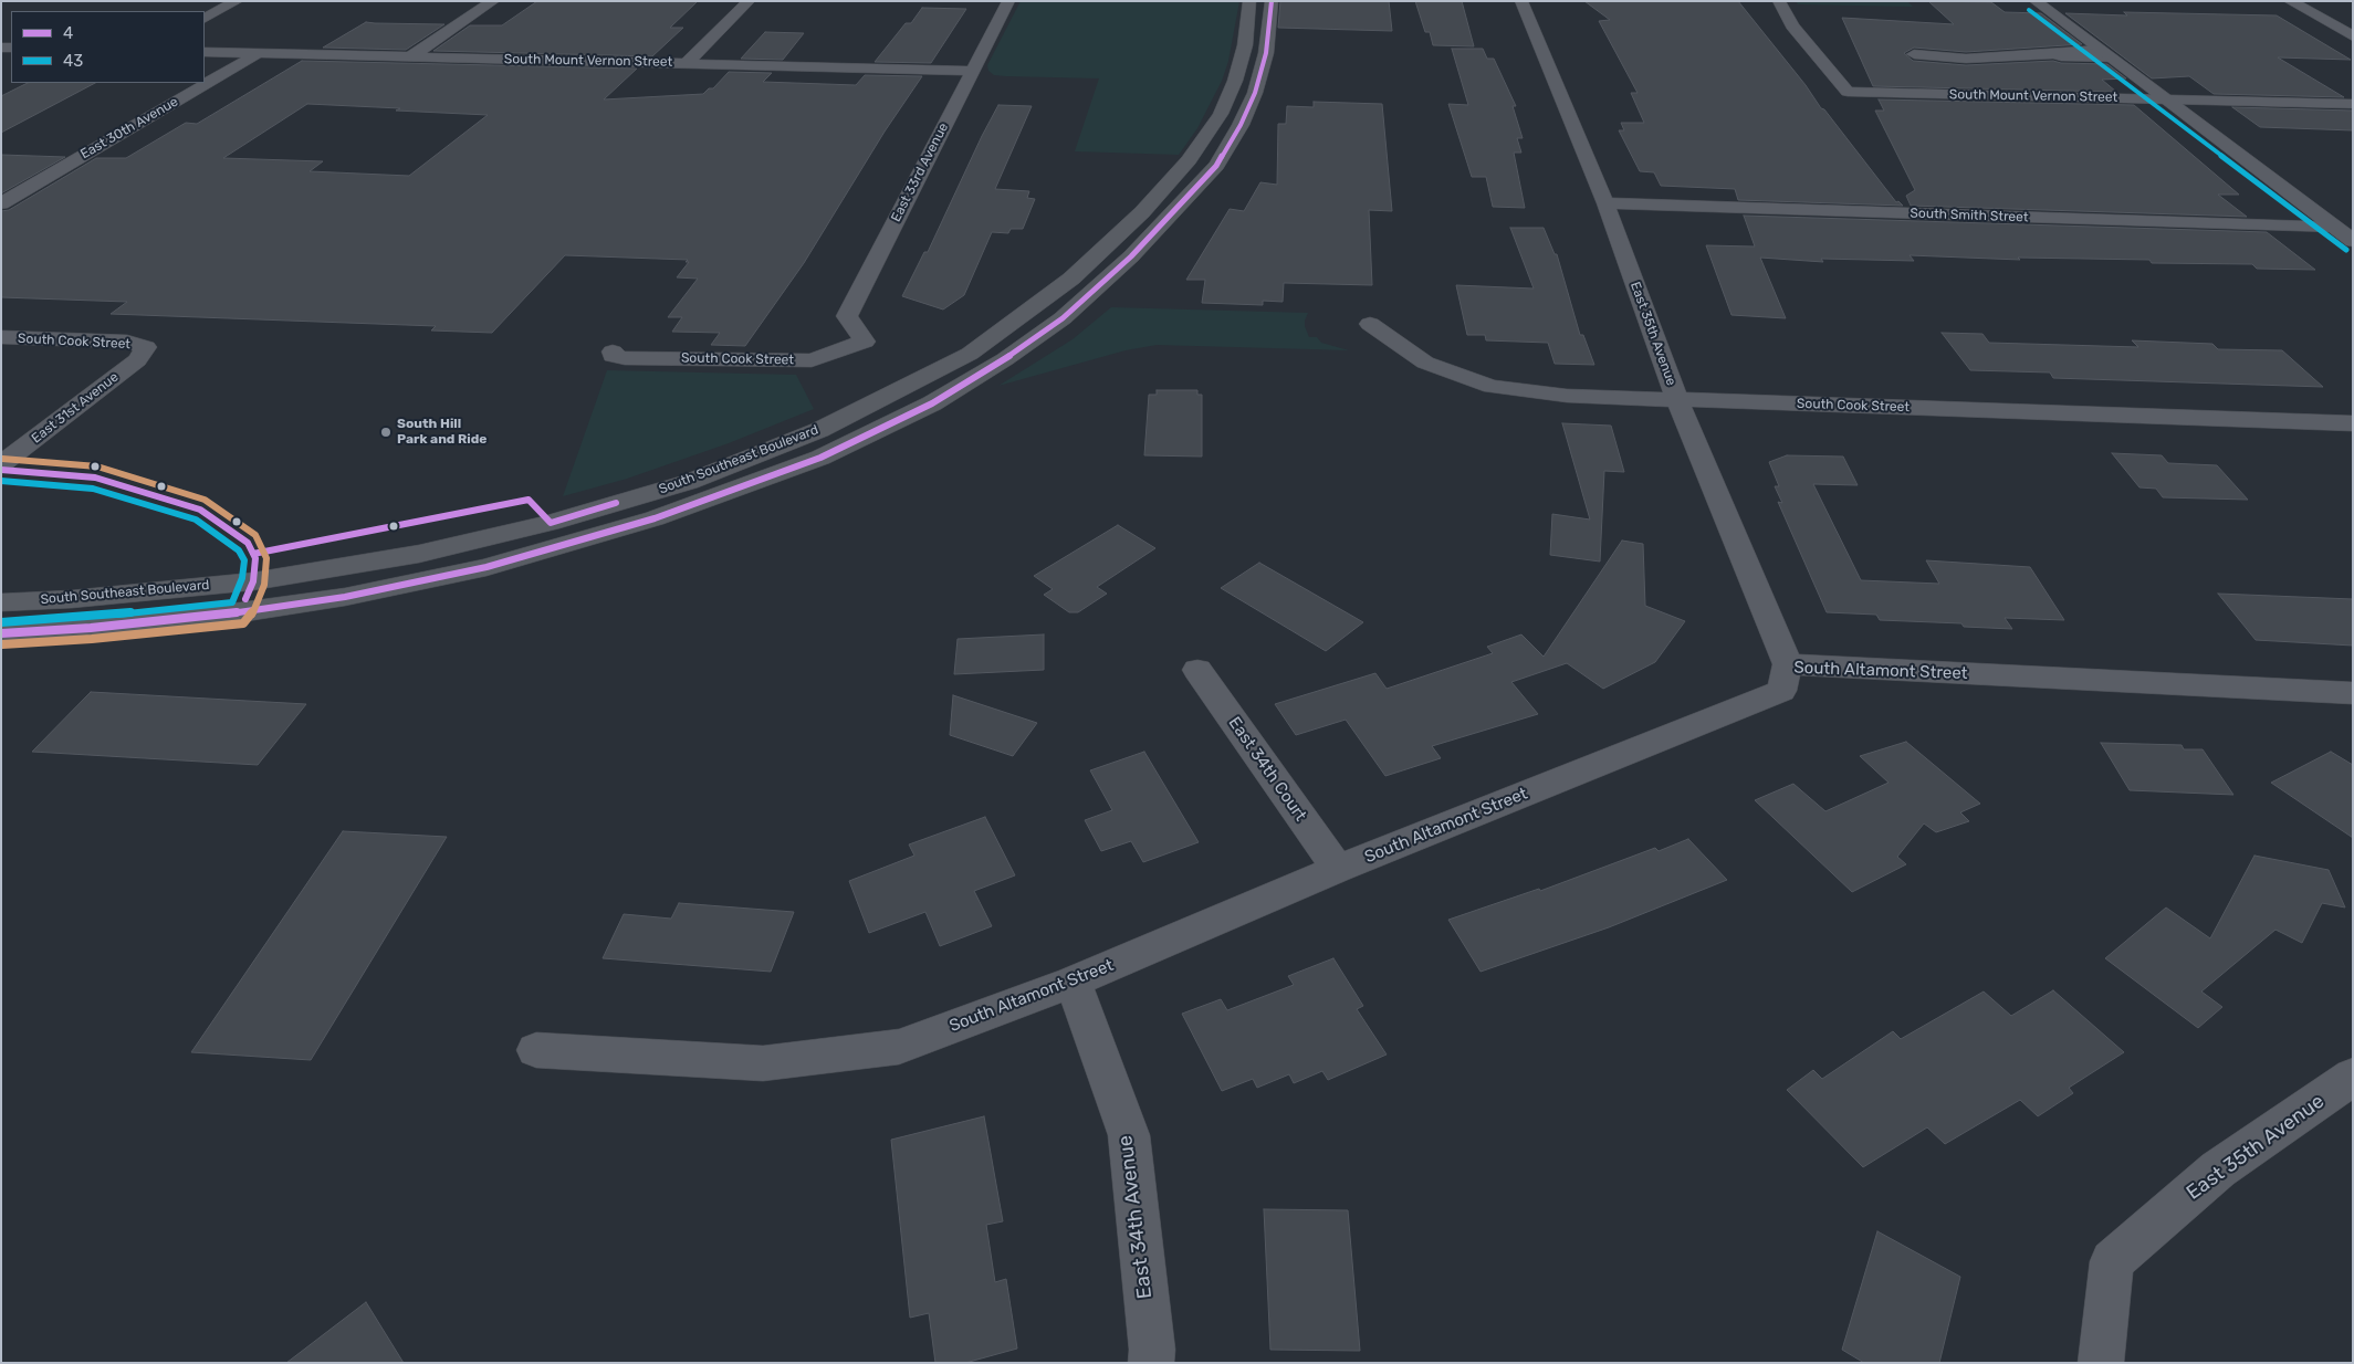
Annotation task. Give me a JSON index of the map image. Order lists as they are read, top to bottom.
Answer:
{
  "streets": {
    "main road": ["South Southeast Boulevard"],
    "street": [
      "South Mount Vernon Street",
      "East 30th Avenue",
      "East 33rd Avenue",
      "South Smith Street",
      "East 35th Avenue",
      "South Cook Street",
      "East 31st Avenue",
      "South Altamont Street",
      "East 34th Court",
      "East 34th Avenue"
    ]
  },
  "crossings": [
    ["South Mount Vernon Street", "East 30th Avenue"],
    ["South Mount Vernon Street", "East 33rd Avenue"],
    ["East 33rd Avenue", "South Cook Street"],
    ["South Smith Street", "East 35th Avenue"],
    ["East 35th Avenue", "South Cook Street"],
    ["East 35th Avenue", "South Altamont Street"],
    ["South Cook Street", "East 31st Avenue"],
    ["South Altamont Street", "East 34th Court"],
    ["South Altamont Street", "East 34th Avenue"]
  ],
  "places": ["South Hill Park and Ride"],
  "lines": ["transit line 4", "transit line 43"],
  "legend": ["4", "43"]
}
